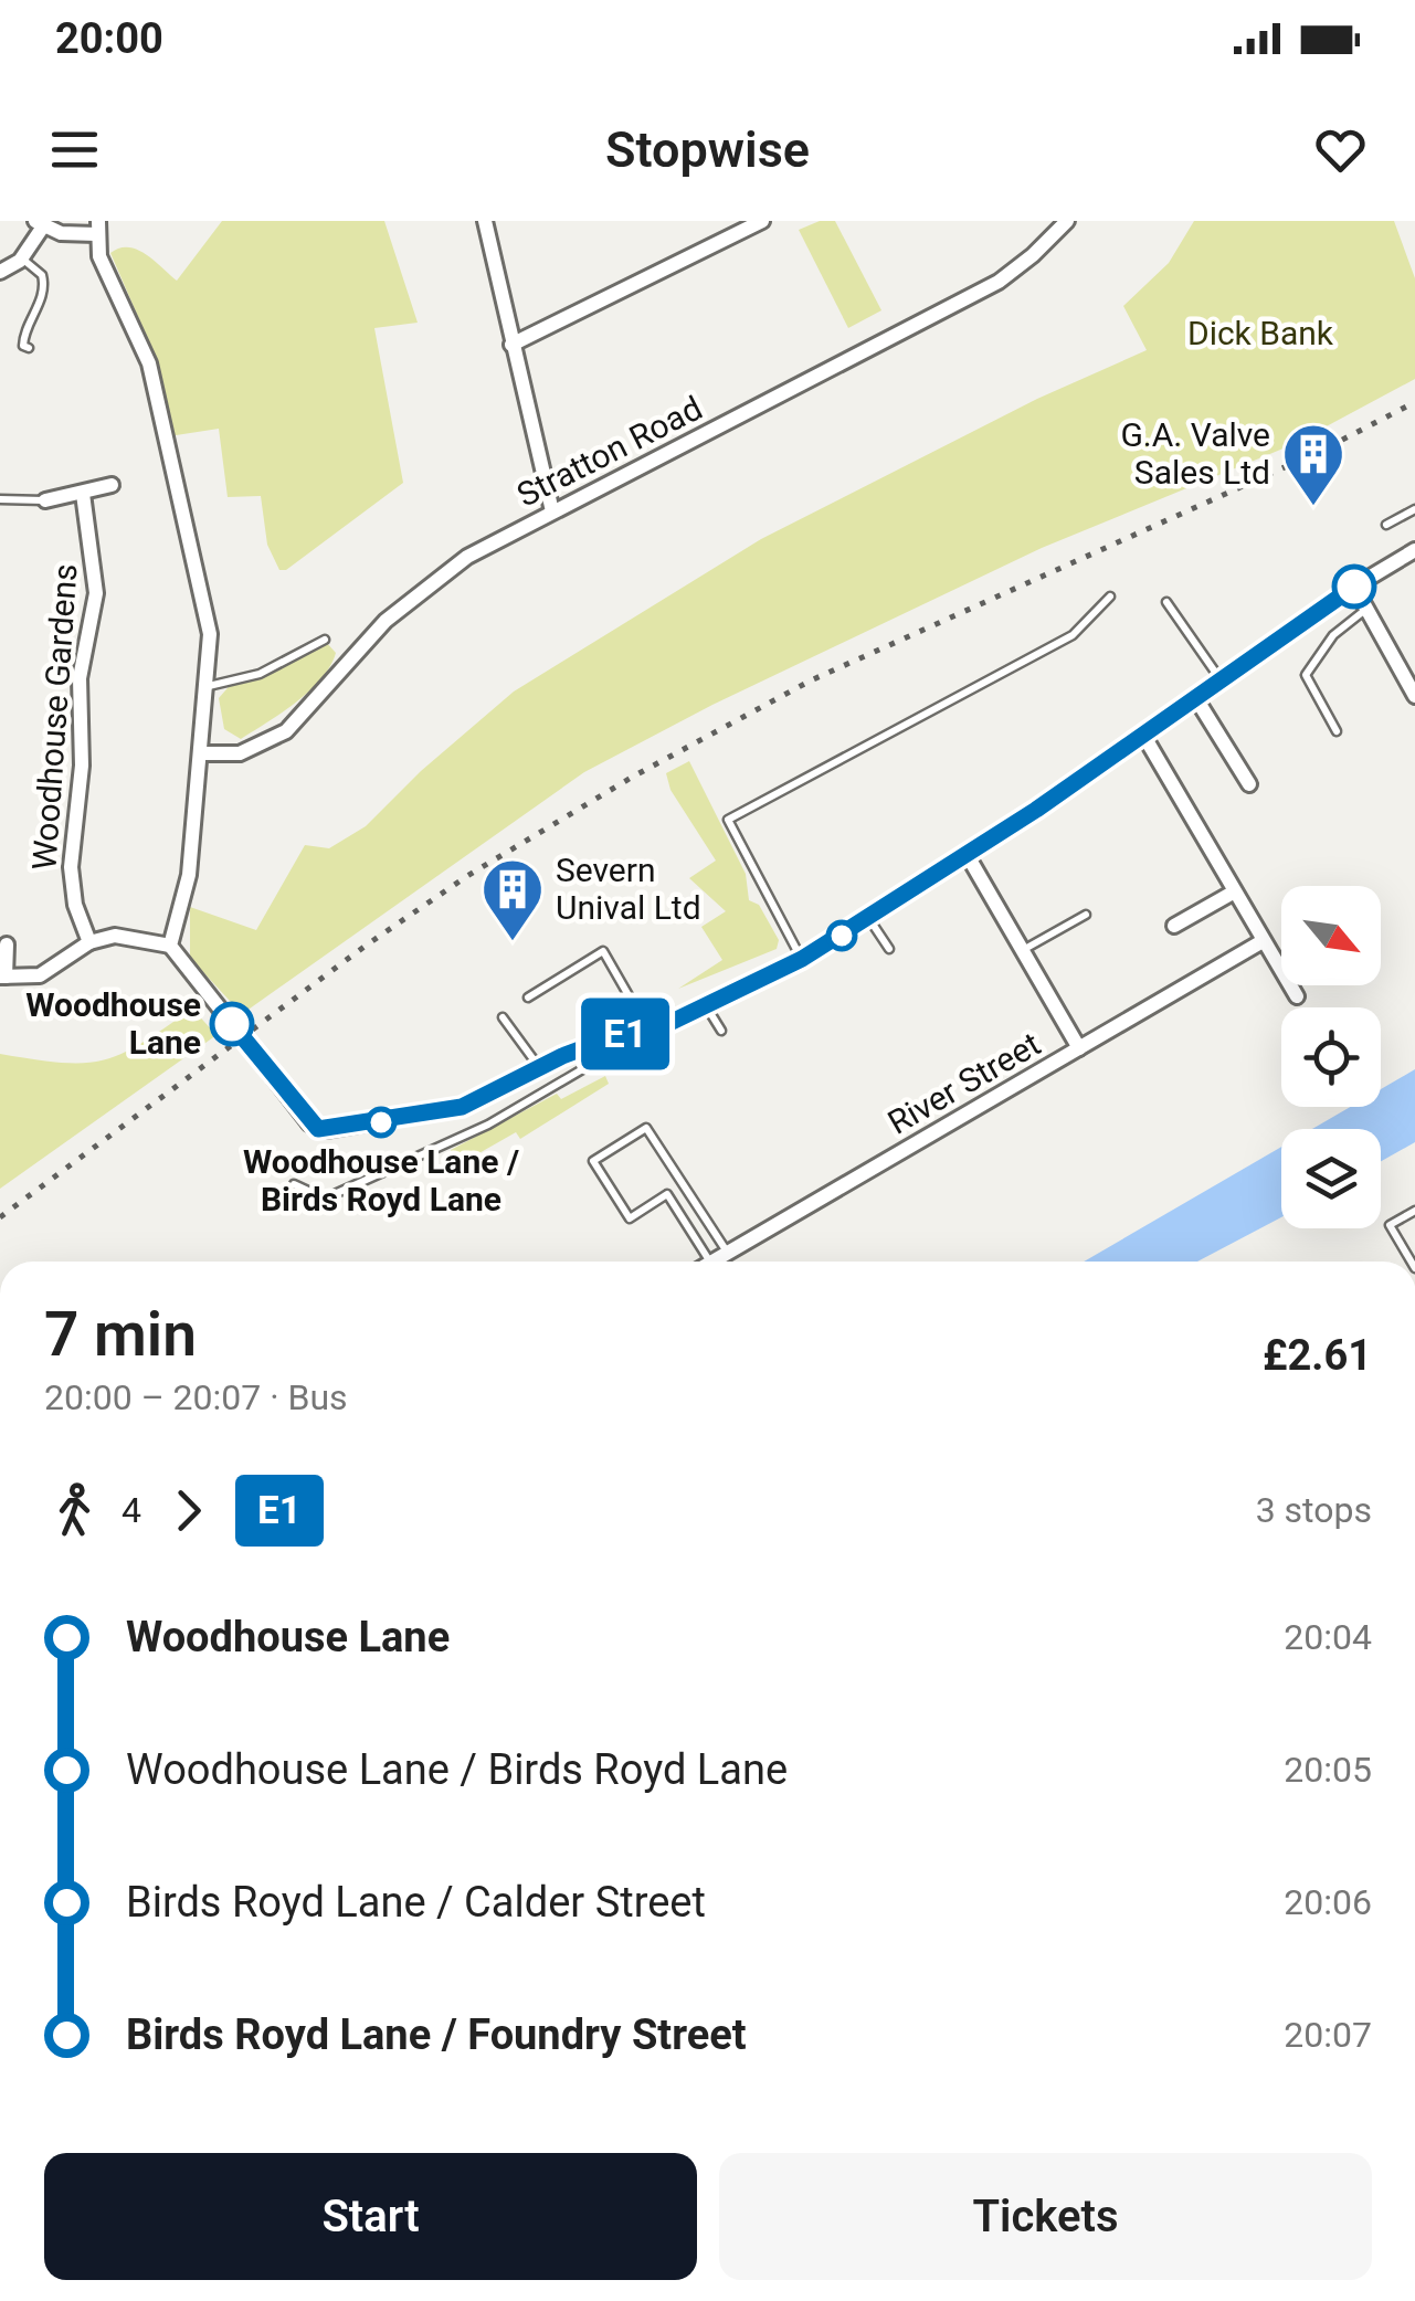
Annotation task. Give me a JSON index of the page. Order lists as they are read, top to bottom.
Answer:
{
  "streets": {
    "street": ["Stratton Road", "Woodhouse Gardens", "River Street"]
  },
  "parks": ["Dick Bank"],
  "places": {
    "building": ["G.A. Valve Sales Ltd", "Severn Unival Ltd"],
    "other": ["Woodhouse Lane", "Woodhouse Lane / Birds Royd Lane"]
  },
  "lines": ["bus line E1"],
  "north": "bottom right",
  "page": {
    "status": "20:00",
    "header": "Stopwise",
    "on_map": "E1",
    "heading": ["7 min", "20:00 – 20:07 · Bus", "£2.61"],
    "legs": ["4", "E1", "3 stops"],
    "list": [
      {
        "name": "Woodhouse Lane",
        "value": "20:04"
      },
      {
        "name": "Woodhouse Lane / Birds Royd Lane",
        "value": "20:05"
      },
      {
        "name": "Birds Royd Lane / Calder Street",
        "value": "20:06"
      },
      {
        "name": "Birds Royd Lane / Foundry Street",
        "value": "20:07"
      }
    ],
    "buttons": ["Start", "Tickets"]
  }
}
